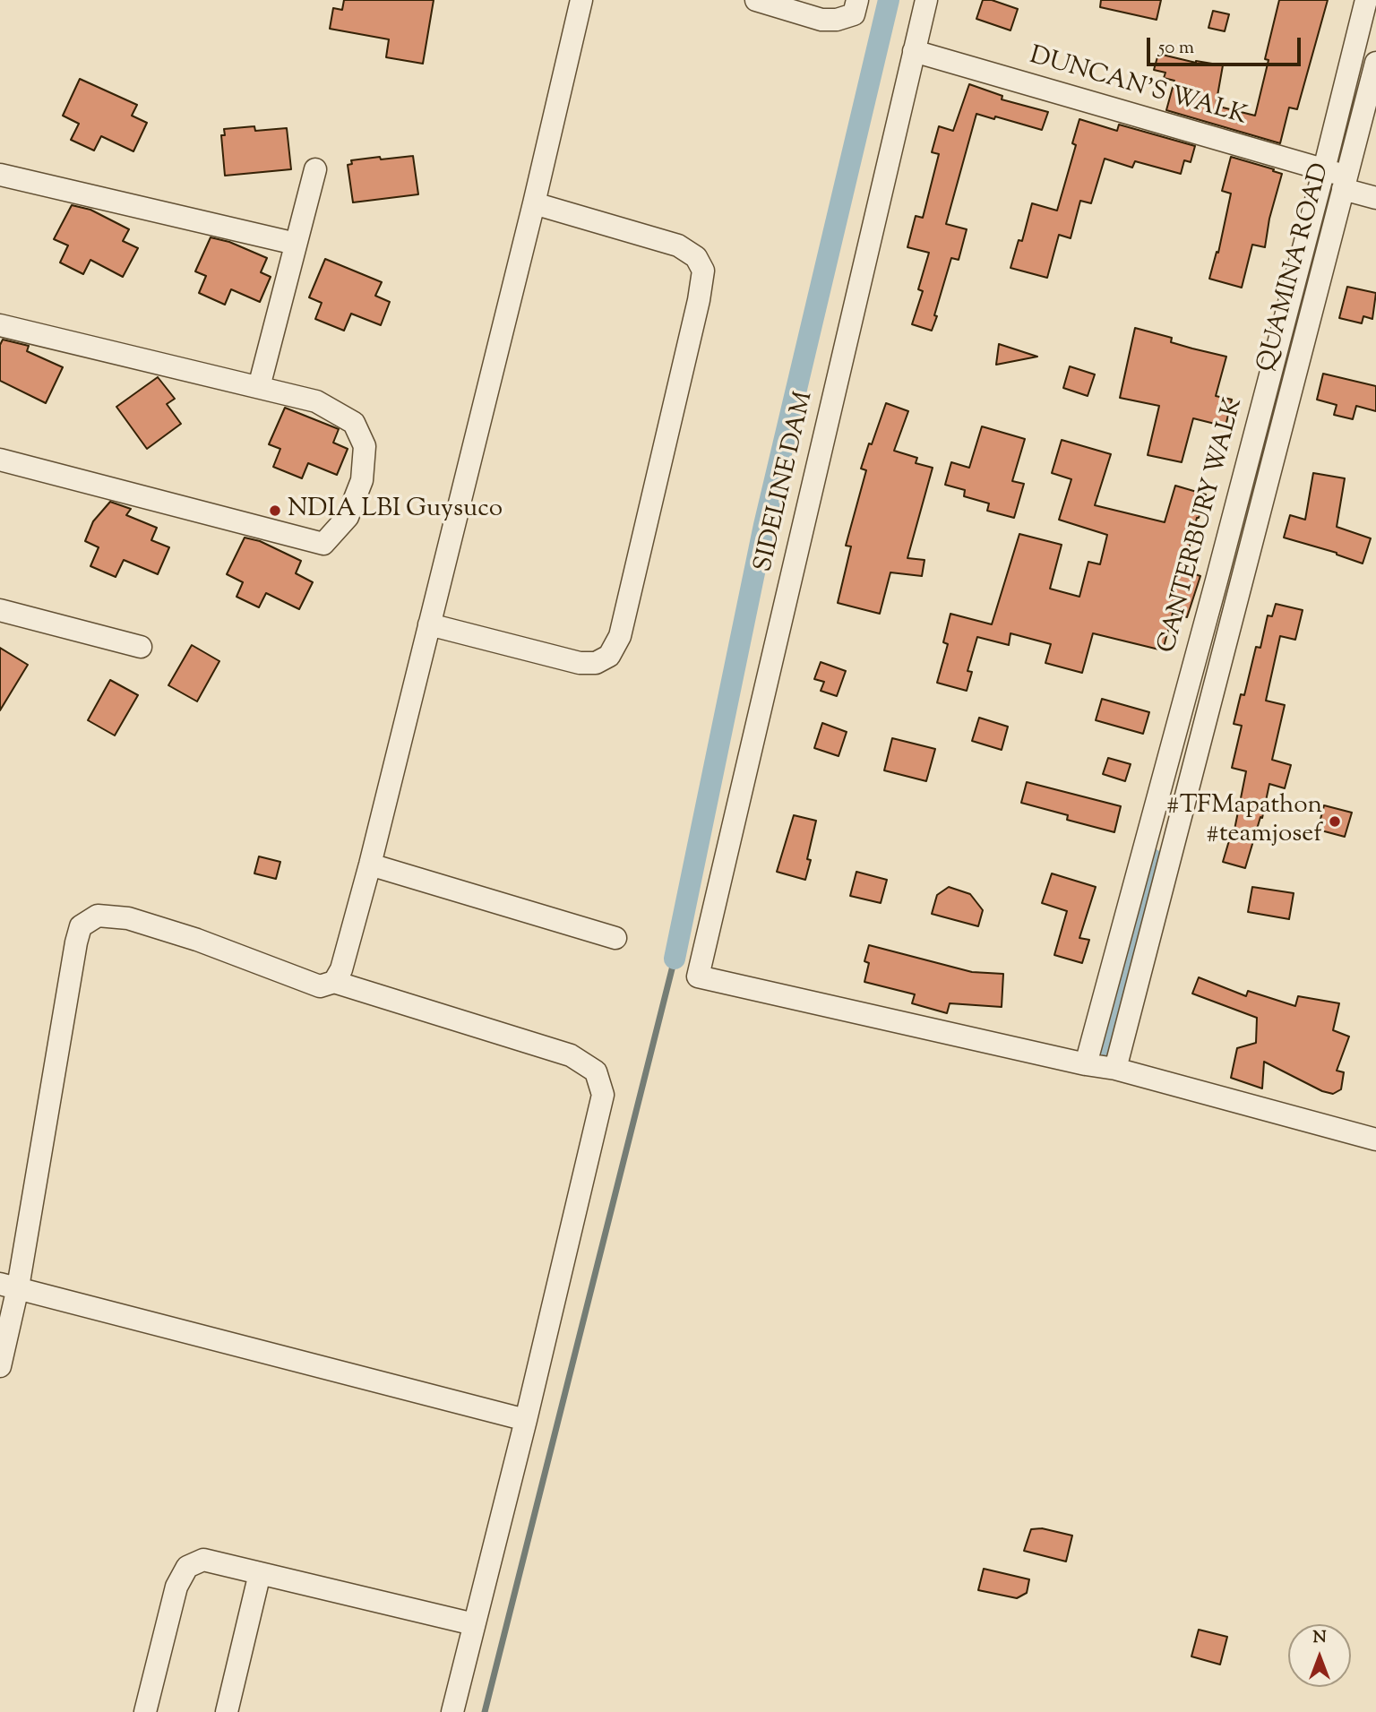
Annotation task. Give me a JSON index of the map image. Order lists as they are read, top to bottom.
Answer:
{
  "streets": {
    "street": [
      "DUNCAN'S WALK",
      "QUAMINA ROAD",
      "SIDELINE DAM",
      "CANTERBURY WALK"
    ]
  },
  "crossings": [
    ["DUNCAN'S WALK", "QUAMINA ROAD"],
    ["DUNCAN'S WALK", "SIDELINE DAM"],
    ["DUNCAN'S WALK", "CANTERBURY WALK"],
    ["QUAMINA ROAD", "CANTERBURY WALK"],
    ["SIDELINE DAM", "CANTERBURY WALK"]
  ],
  "places": ["NDIA LBI Guysuco", "#TFMapathon #teamjosef"],
  "scale_bar": "50 m",
  "north": "top"
}
